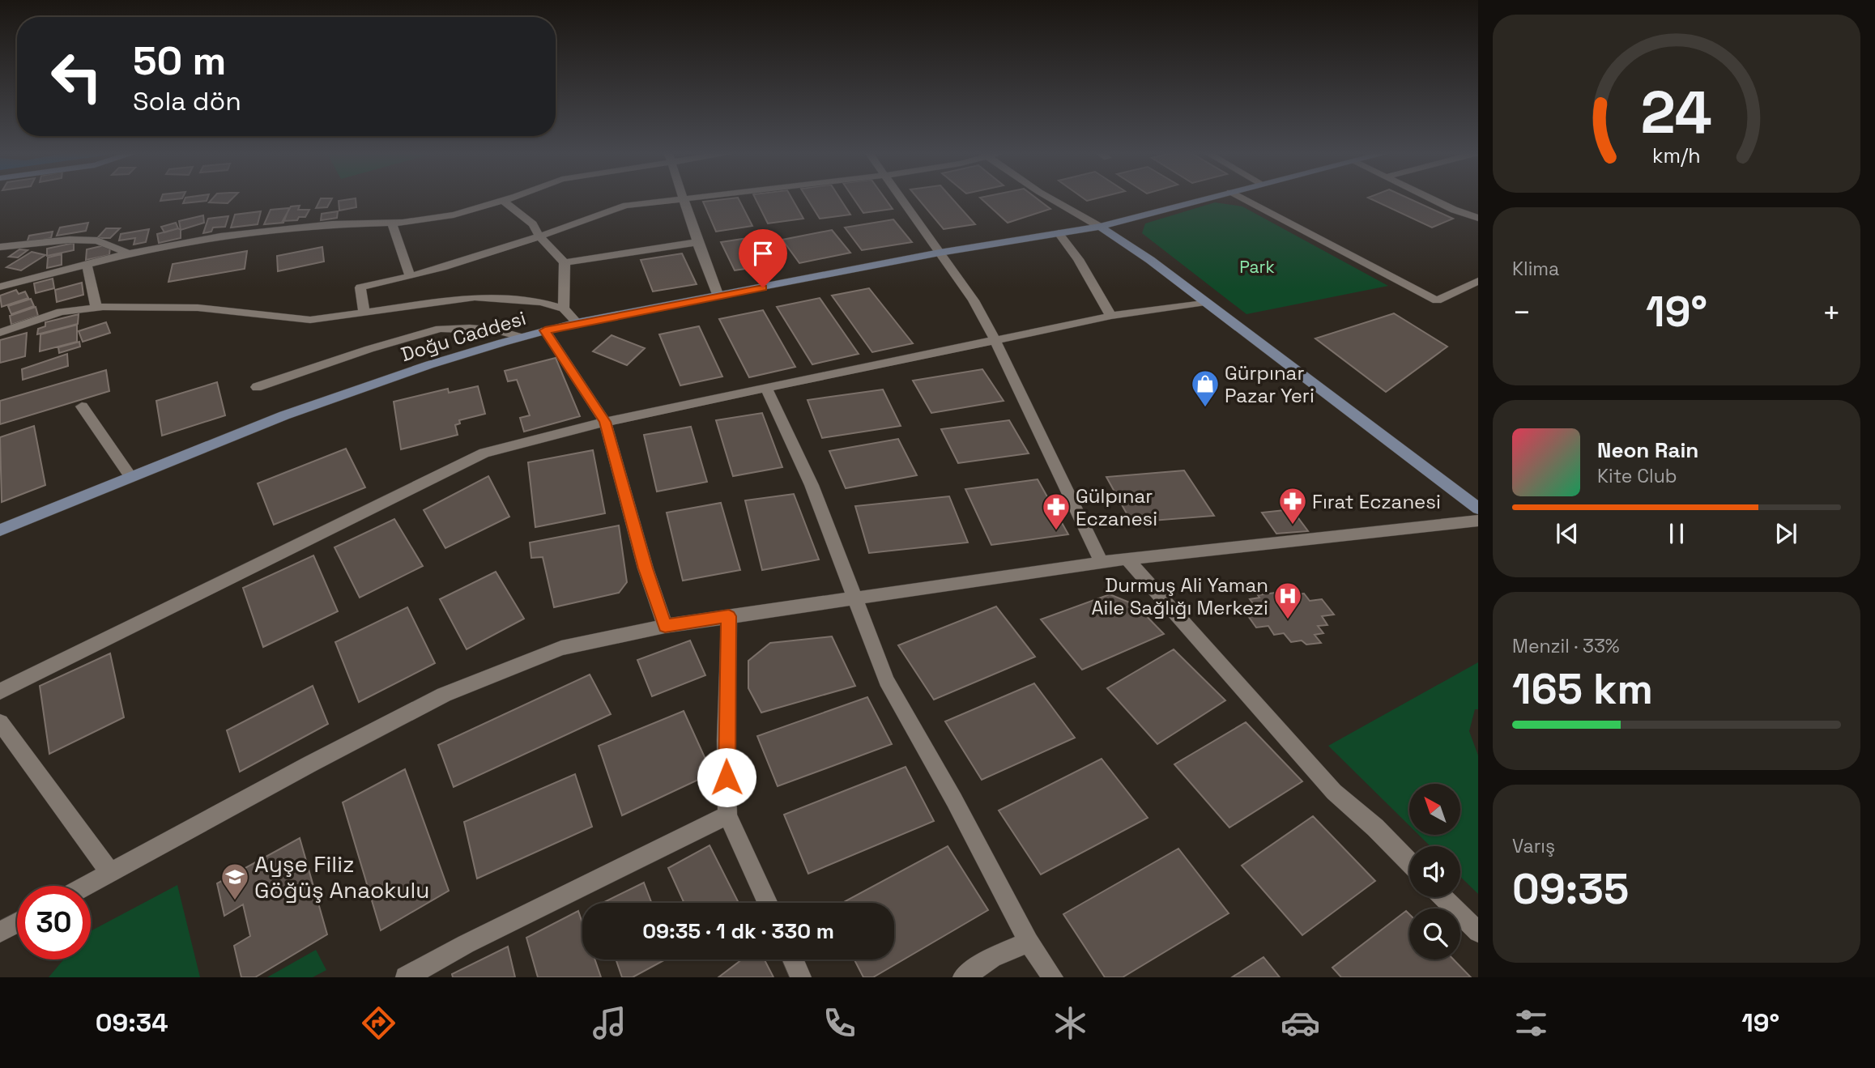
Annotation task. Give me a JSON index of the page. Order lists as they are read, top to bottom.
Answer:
{
  "streets": {
    "street": ["Doğu Caddesi"]
  },
  "parks": ["Park"],
  "places": {
    "shop": ["Gürpınar Pazar Yeri"],
    "pharmacy": ["Fırat Eczanesi", "Gülpınar Eczanesi"],
    "hospital": ["Durmuş Ali Yaman Aile Sağlığı Merkezi"],
    "school or university": ["Ayşe Filiz Göğüş Anaokulu"]
  },
  "north": "top left",
  "page": {
    "turn": ["50 m", "Sola dön"],
    "tile": [
      "Klima",
      ["Menzil · 33%", "165 km"],
      ["Varış", "09:35"]
    ],
    "heat": ["−", "19°", "+"],
    "song": ["Neon Rain", "Kite Club"],
    "limit": "30",
    "trip": "09:35 · 1 dk · 330 m",
    "tabs": ["09:34", "19°"],
    "gauge": ["24", "km/h"]
  }
}
